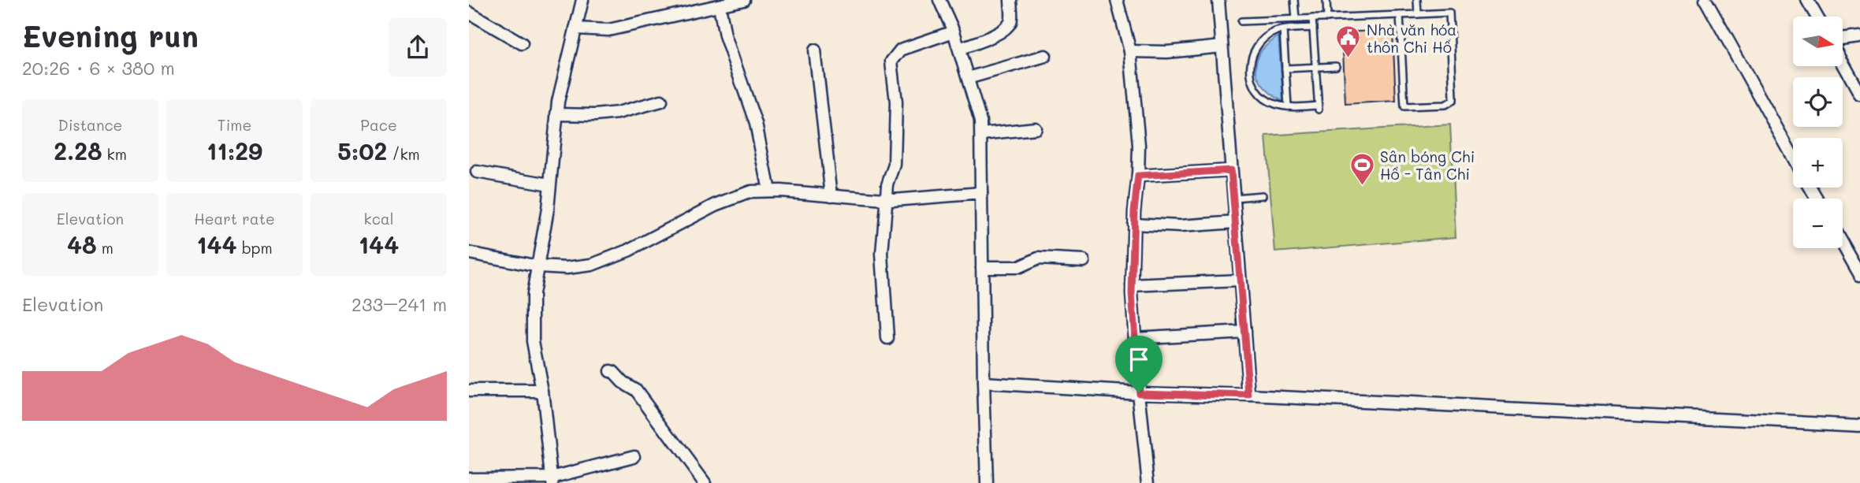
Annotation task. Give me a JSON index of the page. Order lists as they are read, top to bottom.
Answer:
{
  "places": {
    "public building": ["Nhà văn hóa thôn Chi Hồ"],
    "sports": ["Sân bóng Chi Hồ - Tân Chi"]
  },
  "north": "right",
  "page": {
    "heading": ["Evening run", "20:26 · 6 × 380 m"],
    "map_buttons": ["+", "−"],
    "stats": [
      ["Distance", "2.28 km"],
      ["Time", "11:29"],
      ["Pace", "5:02 /km"],
      ["Elevation", "48 m"],
      ["Heart rate", "144 bpm"],
      ["kcal", "144"]
    ],
    "chart": ["Elevation", "233–241 m"]
  }
}
